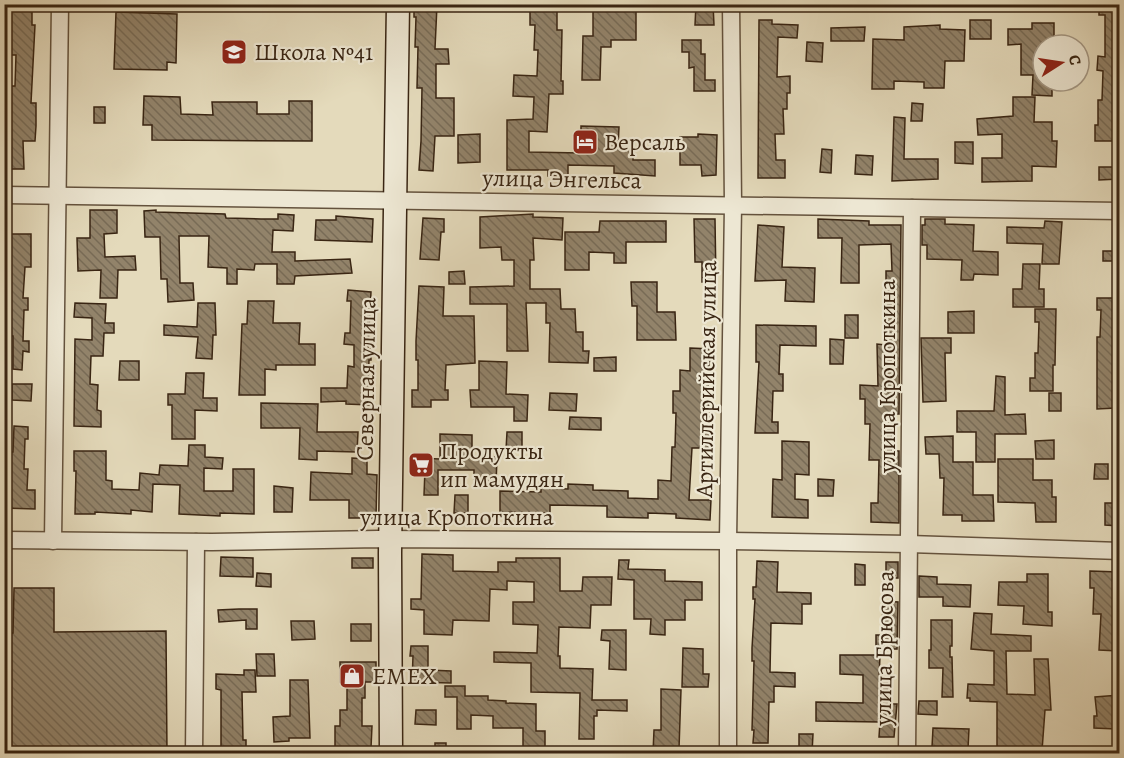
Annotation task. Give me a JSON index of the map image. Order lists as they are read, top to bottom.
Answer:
{
  "streets": {
    "main road": ["Северная улица"],
    "street": [
      "улица Энгельса",
      "улица Кропоткина",
      "Артиллерийская улица",
      "улица Брюсова"
    ]
  },
  "crossings": [
    ["улица Энгельса", "улица Кропоткина"],
    ["улица Энгельса", "Северная улица"],
    ["улица Энгельса", "Артиллерийская улица"],
    ["улица Кропоткина", "Северная улица"],
    ["улица Кропоткина", "Артиллерийская улица"],
    ["улица Кропоткина", "улица Брюсова"]
  ],
  "places": {
    "school or university": ["Школа №41"],
    "hotel": ["Версаль"],
    "supermarket": ["Продукты ип мамудян"],
    "shop": ["EMEX"]
  },
  "north": "right"
}
